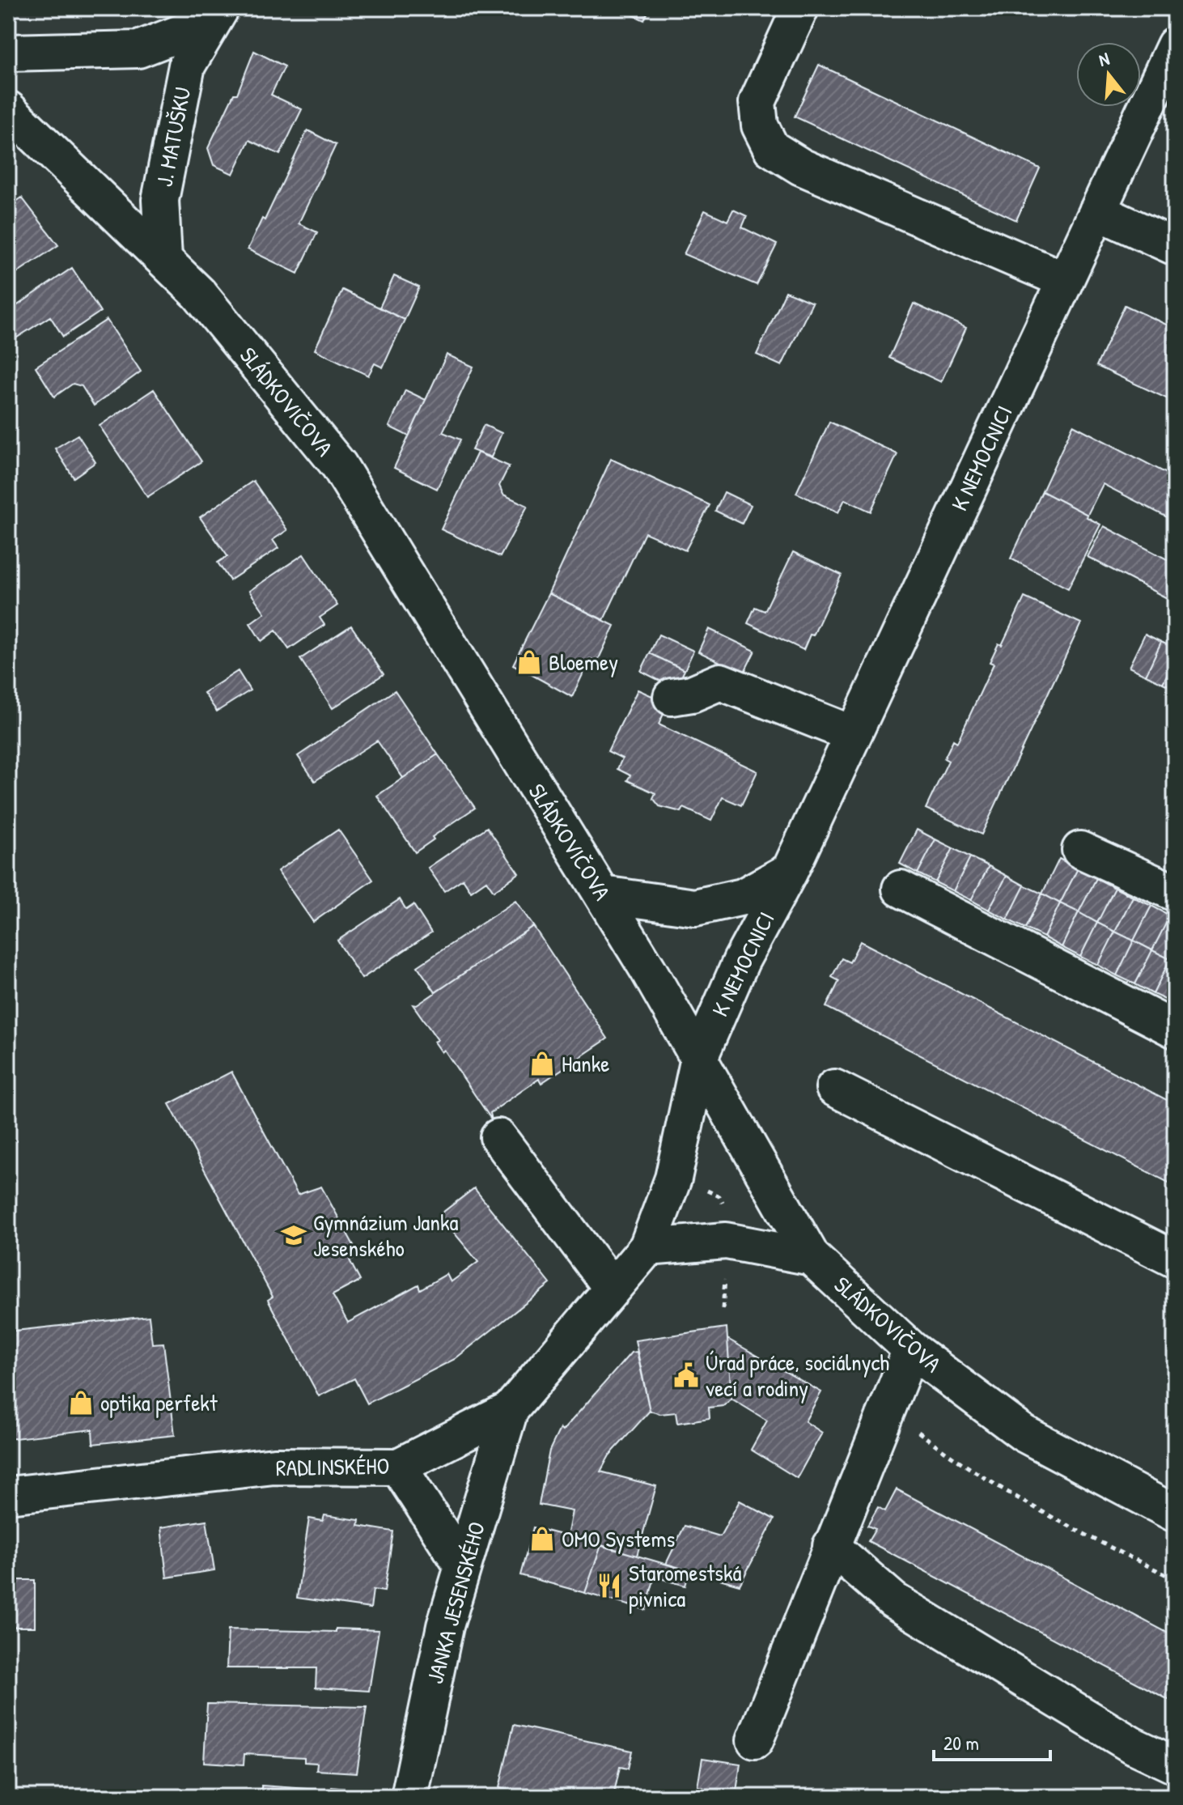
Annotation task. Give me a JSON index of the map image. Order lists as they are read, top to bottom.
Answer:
{
  "streets": {
    "street": [
      "J. MATUŠKU",
      "SLÁDKOVIČOVA",
      "K NEMOCNICI",
      "RADLINSKÉHO",
      "JANKA JESENSKÉHO"
    ]
  },
  "crossings": [
    ["J. MATUŠKU", "SLÁDKOVIČOVA"],
    ["SLÁDKOVIČOVA", "K NEMOCNICI"],
    ["SLÁDKOVIČOVA", "RADLINSKÉHO"],
    ["K NEMOCNICI", "RADLINSKÉHO"],
    ["RADLINSKÉHO", "JANKA JESENSKÉHO"]
  ],
  "places": {
    "shop": [
      "Bloemey",
      "Hanke",
      "optika perfekt",
      "OMO Systems"
    ],
    "school or university": ["Gymnázium Janka Jesenského"],
    "public building": ["Úrad práce, sociálnych vecí a rodiny"],
    "restaurant": ["Staromestská pivnica"]
  },
  "scale_bar": "20 m",
  "north": "top"
}
